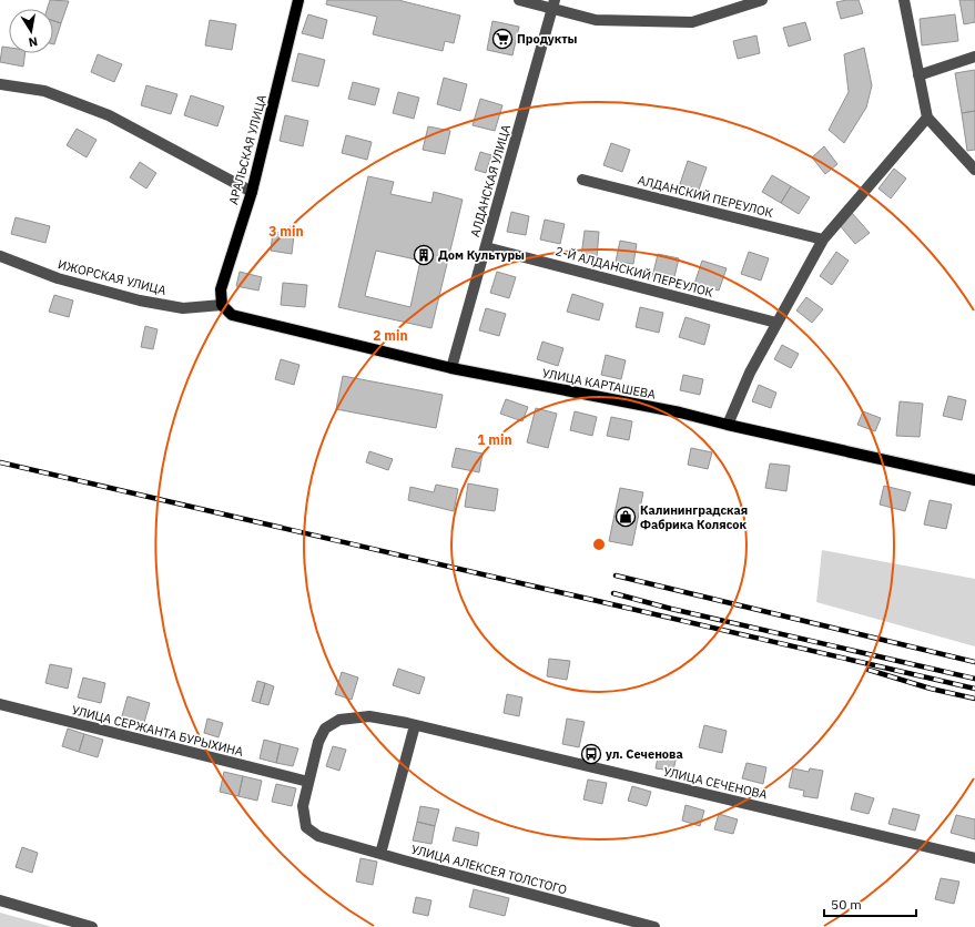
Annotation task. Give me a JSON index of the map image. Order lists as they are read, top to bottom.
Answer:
{
  "streets": {
    "main road": ["АРАЛЬСКАЯ УЛИЦА", "УЛИЦА КАРТАШЕВА"],
    "street": [
      "АЛДАНСКАЯ УЛИЦА",
      "АЛДАНСКИЙ ПЕРЕУЛОК",
      "2-Й АЛДАНСКИЙ ПЕРЕУЛОК",
      "ИЖОРСКАЯ УЛИЦА",
      "УЛИЦА СЕРЖАНТА БУРЫХИНА",
      "УЛИЦА СЕЧЕНОВА",
      "УЛИЦА АЛЕКСЕЯ ТОЛСТОГО"
    ]
  },
  "crossings": [
    ["АРАЛЬСКАЯ УЛИЦА", "ИЖОРСКАЯ УЛИЦА"],
    ["АРАЛЬСКАЯ УЛИЦА", "УЛИЦА КАРТАШЕВА"],
    ["АЛДАНСКАЯ УЛИЦА", "2-Й АЛДАНСКИЙ ПЕРЕУЛОК"],
    ["АЛДАНСКАЯ УЛИЦА", "УЛИЦА КАРТАШЕВА"],
    ["ИЖОРСКАЯ УЛИЦА", "УЛИЦА КАРТАШЕВА"],
    ["УЛИЦА СЕРЖАНТА БУРЫХИНА", "УЛИЦА СЕЧЕНОВА"],
    ["УЛИЦА СЕЧЕНОВА", "УЛИЦА АЛЕКСЕЯ ТОЛСТОГО"]
  ],
  "places": {
    "supermarket": ["Продукты"],
    "building": ["Дом Культуры"],
    "shop": ["Калининградская Фабрика Колясок"],
    "bus stop": ["ул. Сеченова"]
  },
  "scale_bar": "50 m",
  "north": "bottom",
  "rings": ["3 min", "2 min", "1 min"]
}
